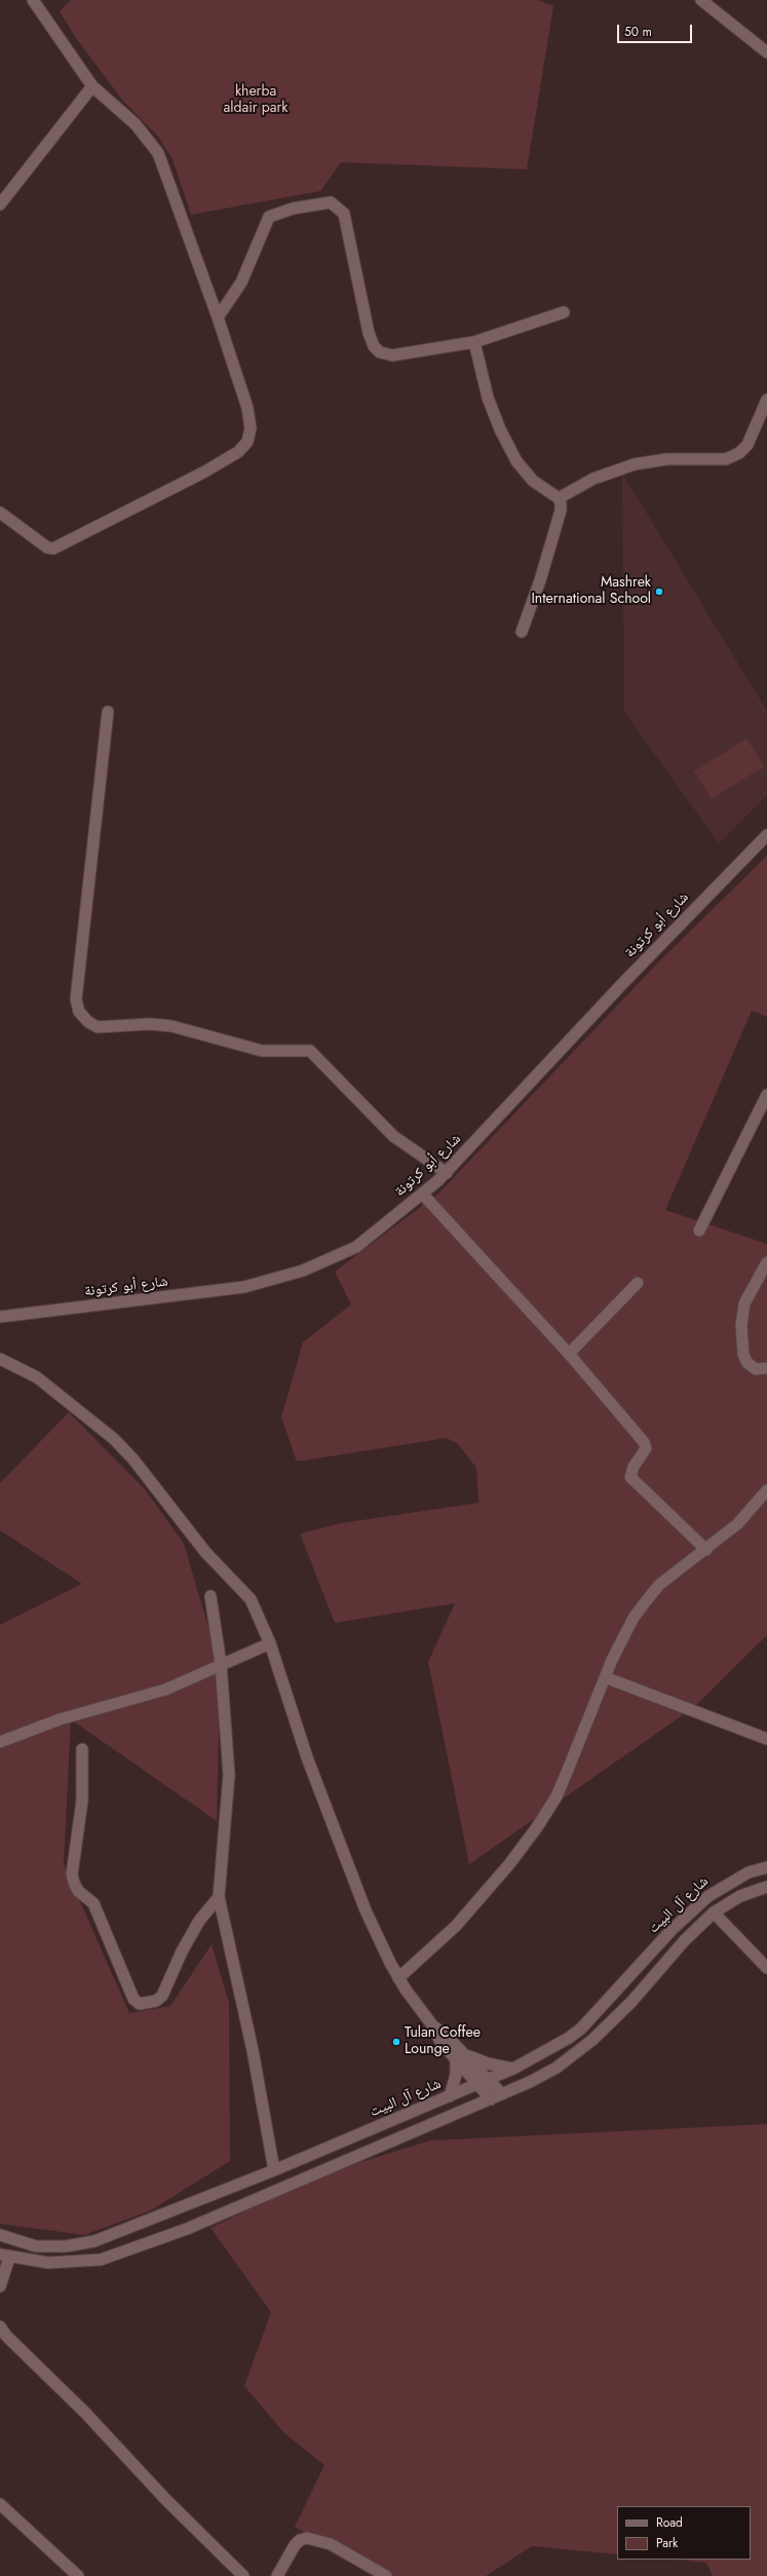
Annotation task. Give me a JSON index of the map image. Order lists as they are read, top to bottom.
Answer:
{
  "streets": {
    "street": ["شارع أبو كرتونة", "شارع آل البيت"]
  },
  "parks": ["kherba aldair park"],
  "places": ["Mashrek International School", "Tulan Coffee Lounge"],
  "legend": ["Road", "Park"],
  "scale_bar": "50 m"
}
